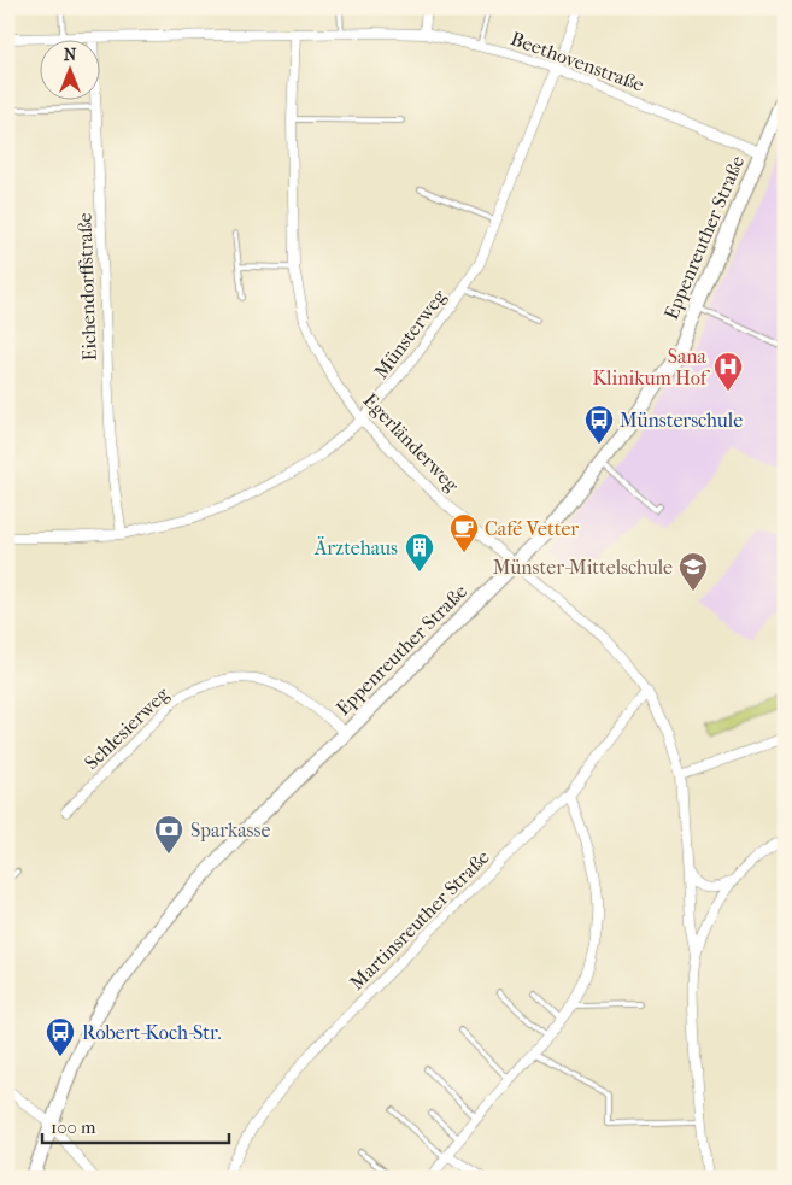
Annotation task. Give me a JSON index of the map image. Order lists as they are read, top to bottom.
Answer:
{
  "streets": {
    "main road": ["Eppenreuther Straße"],
    "street": [
      "Beethovenstraße",
      "Eichendorffstraße",
      "Münsterweg",
      "Egerländerweg",
      "Schlesierweg",
      "Martinsreuther Straße"
    ]
  },
  "crossings": [
    ["Beethovenstraße", "Eppenreuther Straße"],
    ["Beethovenstraße", "Eichendorffstraße"],
    ["Beethovenstraße", "Münsterweg"],
    ["Beethovenstraße", "Egerländerweg"],
    ["Eppenreuther Straße", "Egerländerweg"],
    ["Eppenreuther Straße", "Schlesierweg"],
    ["Eichendorffstraße", "Münsterweg"],
    ["Münsterweg", "Egerländerweg"],
    ["Egerländerweg", "Martinsreuther Straße"]
  ],
  "places": {
    "hospital": ["Sana Klinikum Hof"],
    "bus stop": ["Münsterschule", "Robert-Koch-Str."],
    "cafe": ["Café Vetter"],
    "building": ["Ärztehaus"],
    "school or university": ["Münster-Mittelschule"],
    "bank": ["Sparkasse"]
  },
  "scale_bar": "100 m",
  "north": "top"
}
